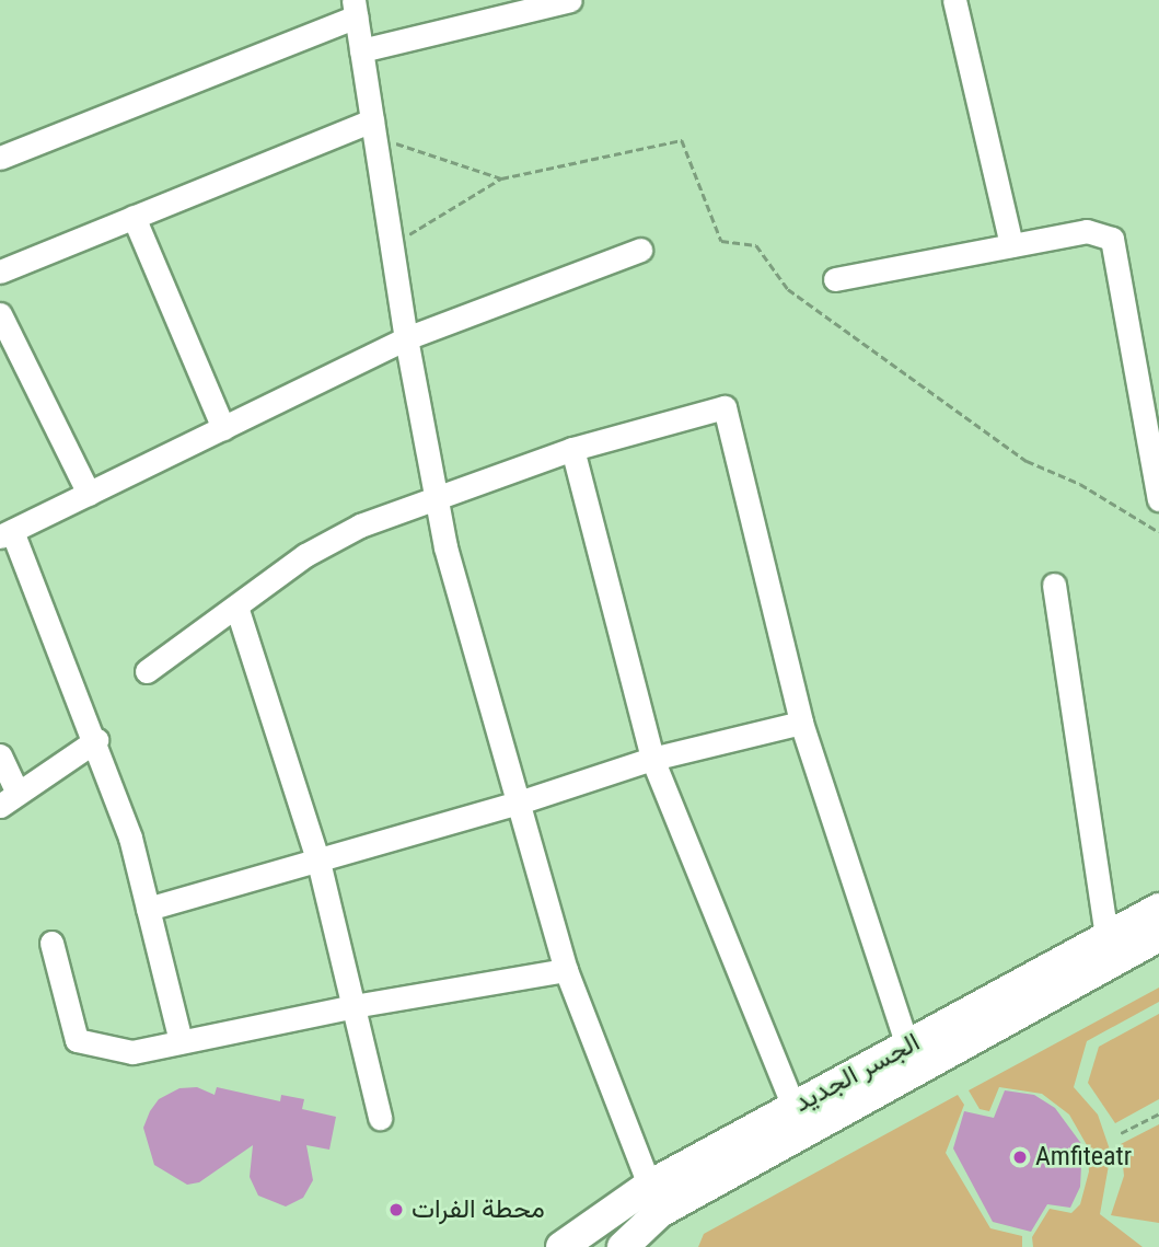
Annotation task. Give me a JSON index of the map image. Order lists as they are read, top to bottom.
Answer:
{
  "streets": {
    "main road": ["الجسر الجديد"]
  },
  "places": ["Amfiteatr", "محطة الفرات"]
}
